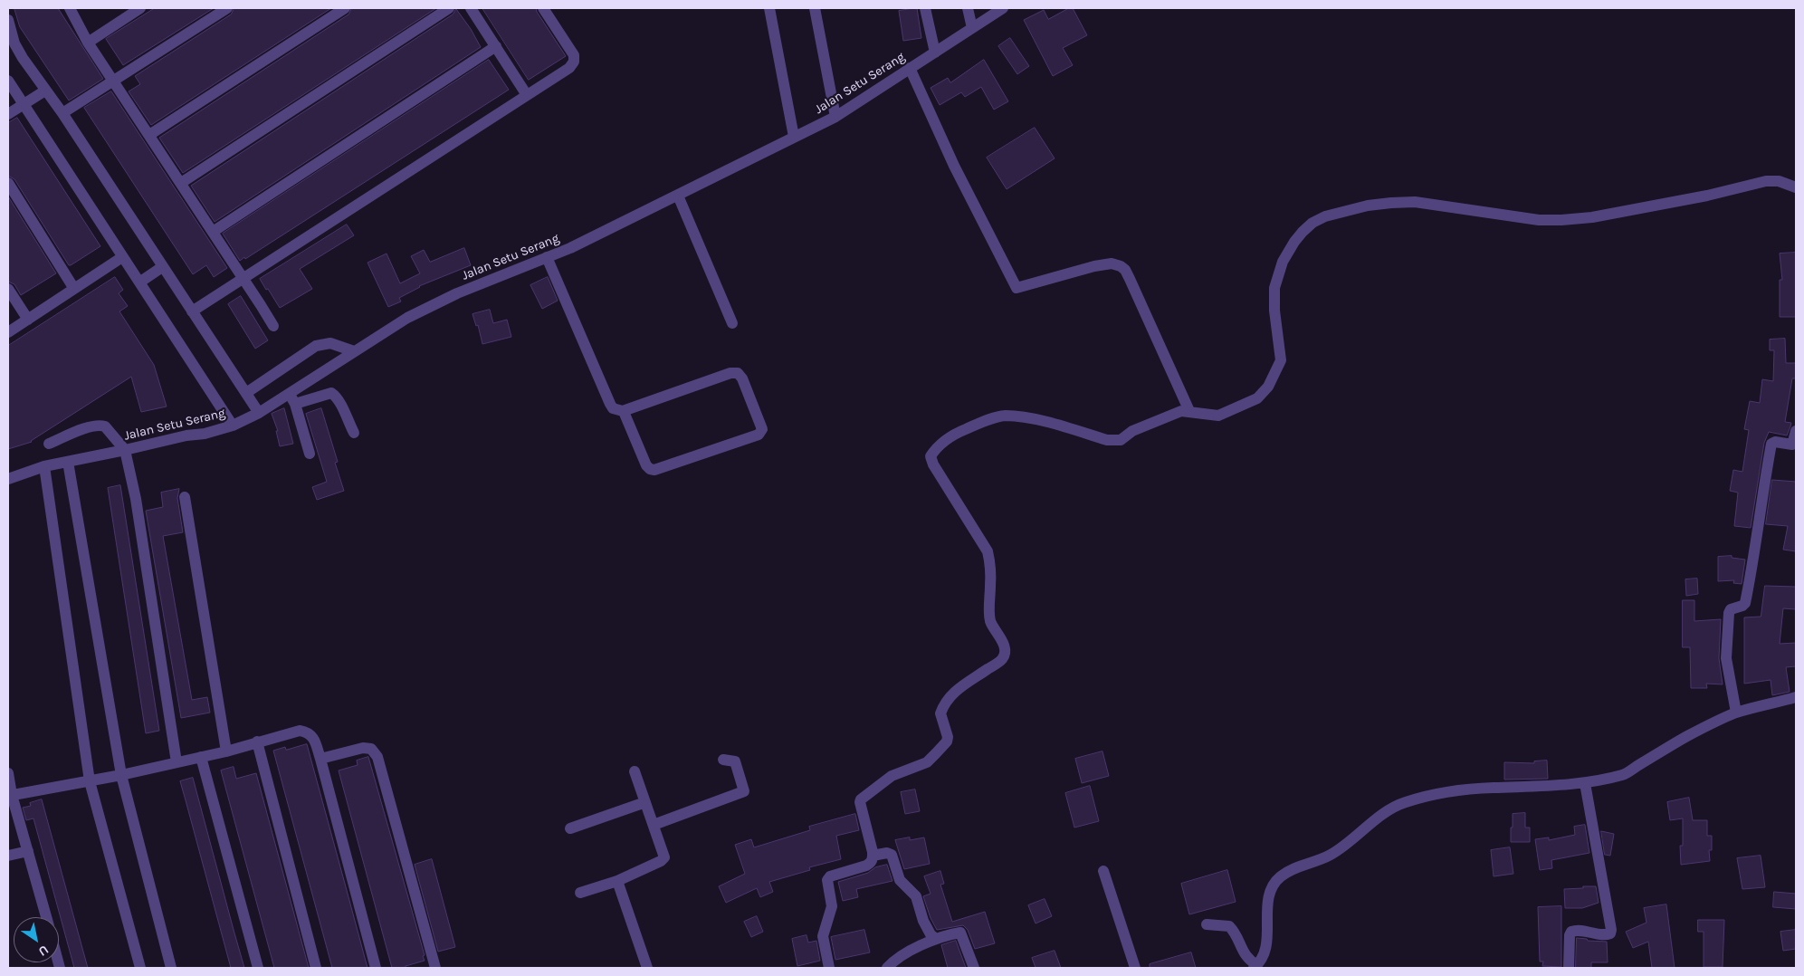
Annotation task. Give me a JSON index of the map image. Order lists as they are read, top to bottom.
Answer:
{
  "streets": {
    "street": ["Jalan Setu Serang"]
  },
  "north": "bottom right"
}
